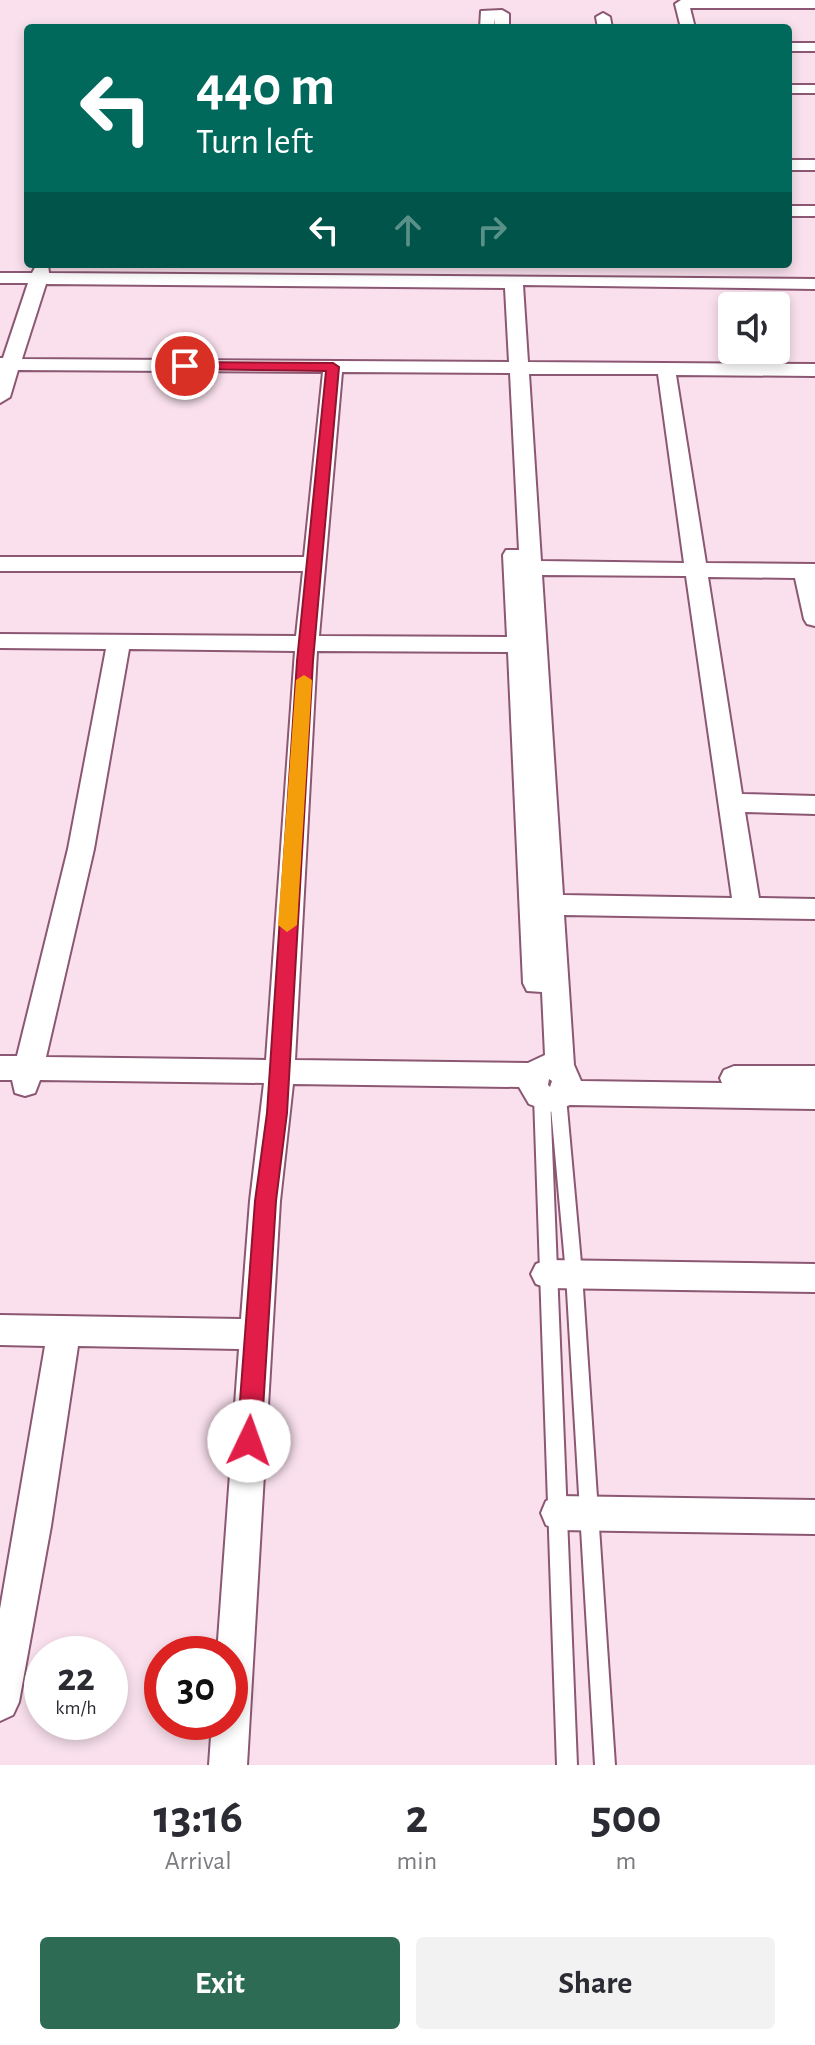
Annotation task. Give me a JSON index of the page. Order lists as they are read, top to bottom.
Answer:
{
  "page": {
    "turn": ["440 m", "Turn left"],
    "speed": "22 km/h",
    "limit": "30",
    "eta": [
      "13:16",
      "Arrival",
      "2",
      "min",
      "500",
      "m"
    ],
    "buttons": ["Exit", "Share"]
  }
}
